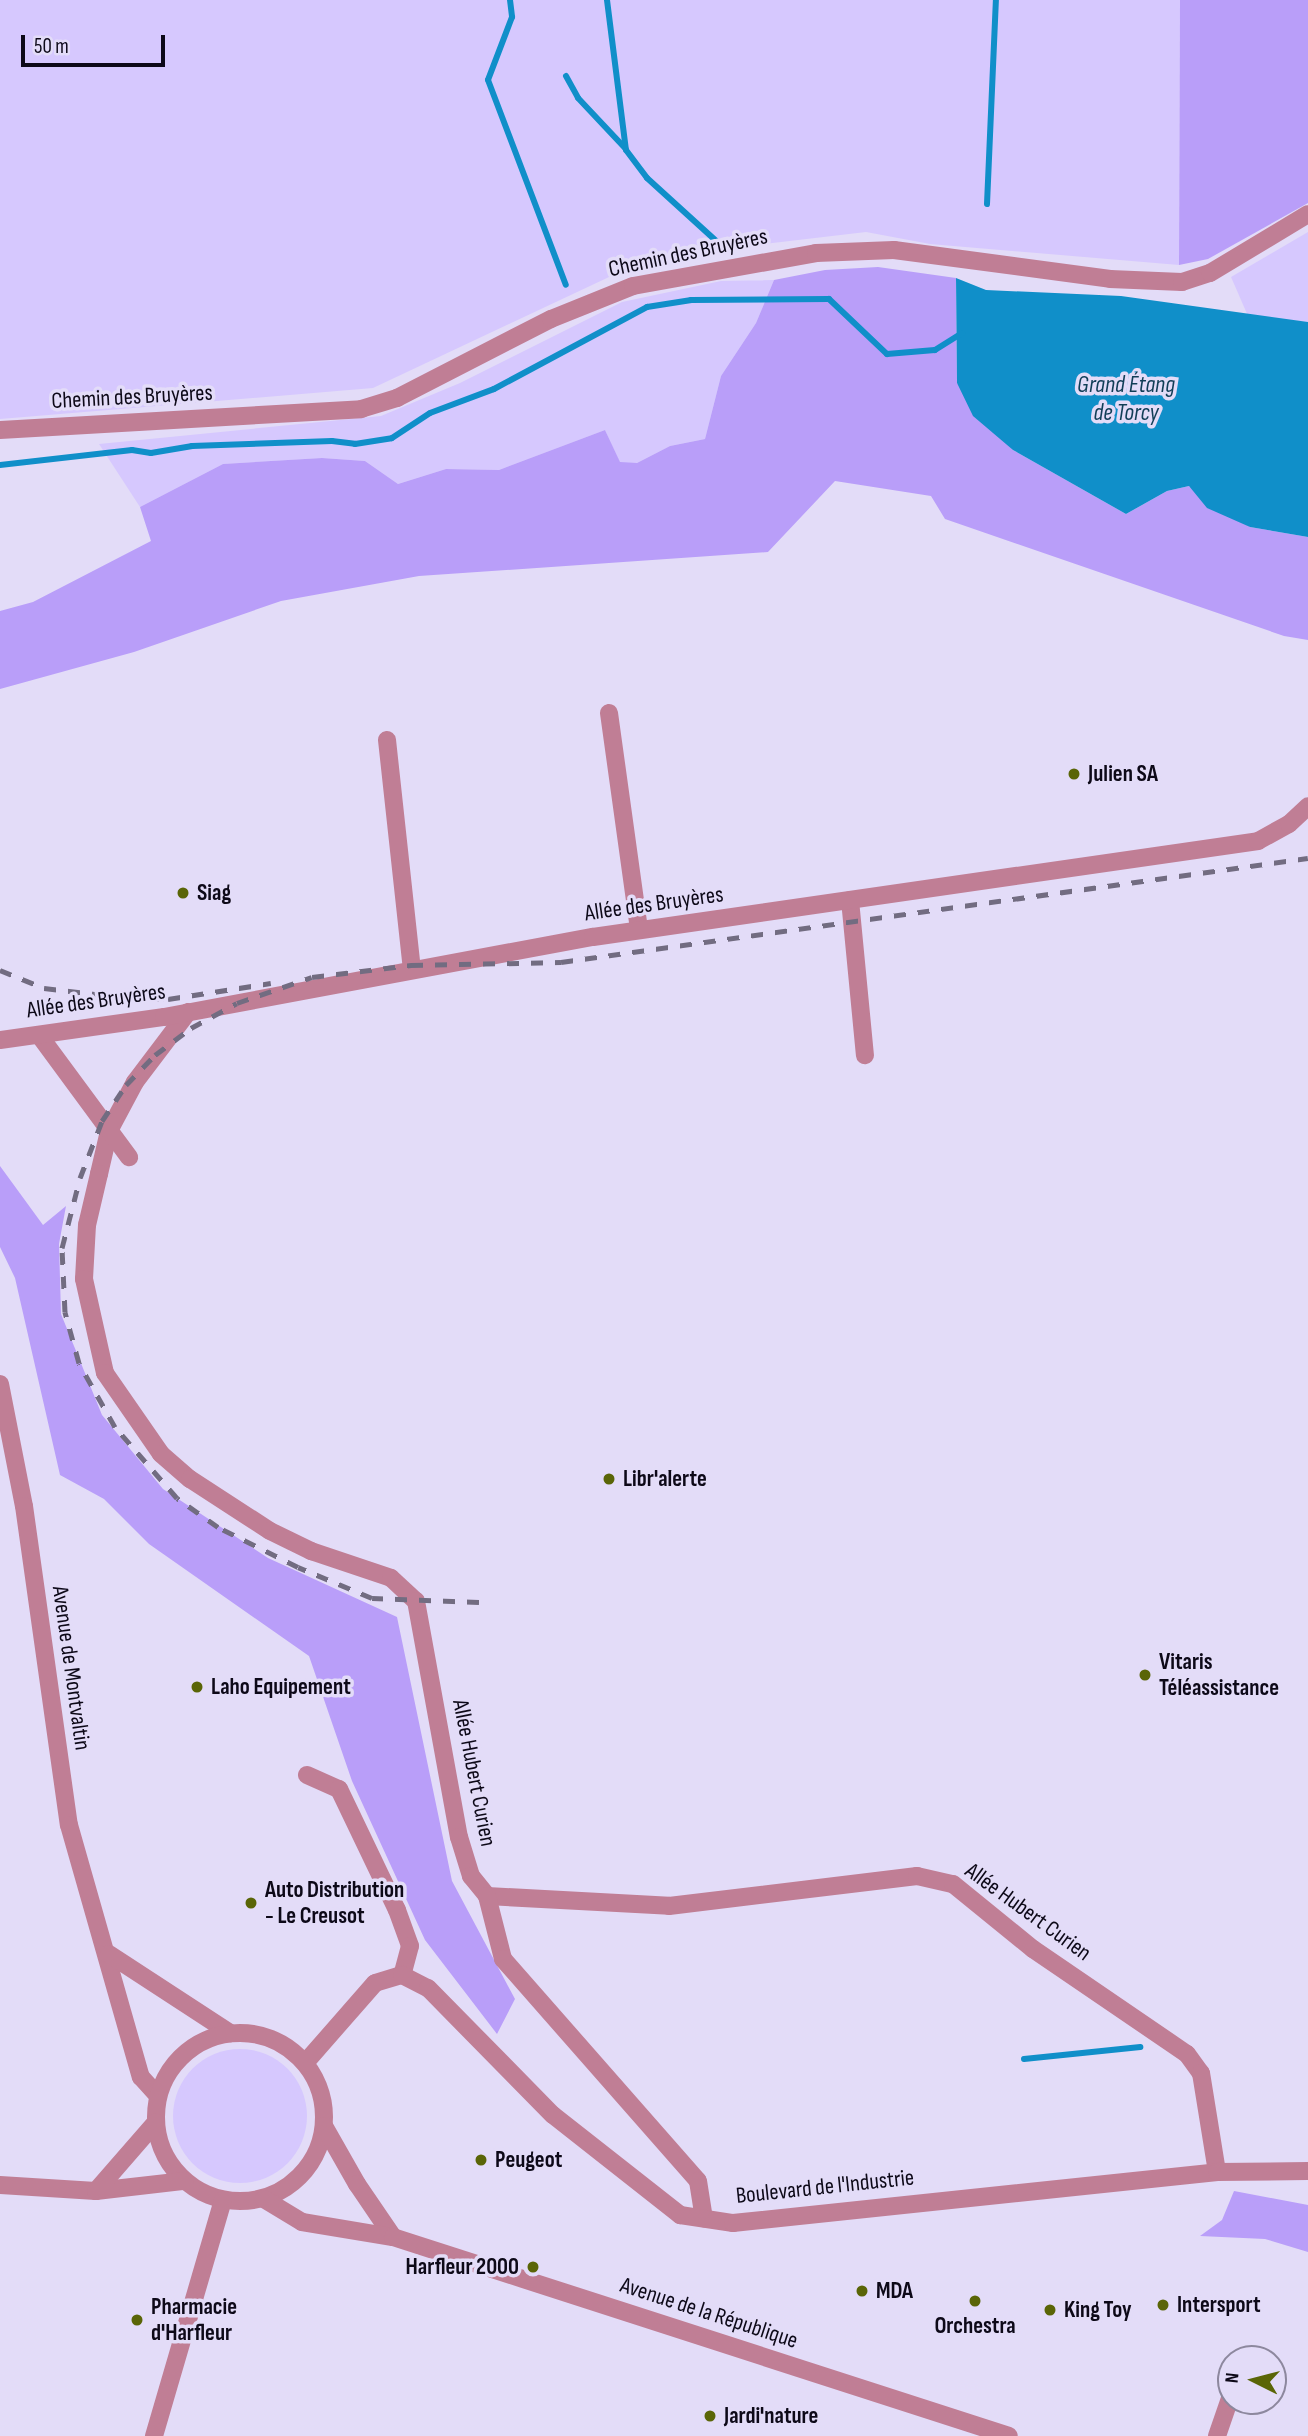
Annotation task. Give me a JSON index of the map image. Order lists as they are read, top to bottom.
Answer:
{
  "streets": {
    "street": [
      "Chemin des Bruyères",
      "Allée des Bruyères",
      "Avenue de Montvaltin",
      "Allée Hubert Curien",
      "Boulevard de l'Industrie",
      "Avenue de la République"
    ]
  },
  "crossings": [
    ["Allée des Bruyères", "Allée Hubert Curien"],
    ["Avenue de Montvaltin", "Avenue de la République"],
    ["Allée Hubert Curien", "Boulevard de l'Industrie"]
  ],
  "water": ["Grand Étang de Torcy"],
  "places": [
    "Julien SA",
    "Siag",
    "Libr'alerte",
    "Vitaris Téléassistance",
    "Laho Equipement",
    "Auto Distribution - Le Creusot",
    "Peugeot",
    "Harfleur 2000",
    "MDA",
    "Orchestra",
    "Intersport",
    "King Toy",
    "Pharmacie d'Harfleur",
    "Jardi'nature"
  ],
  "scale_bar": "50 m",
  "north": "left"
}
